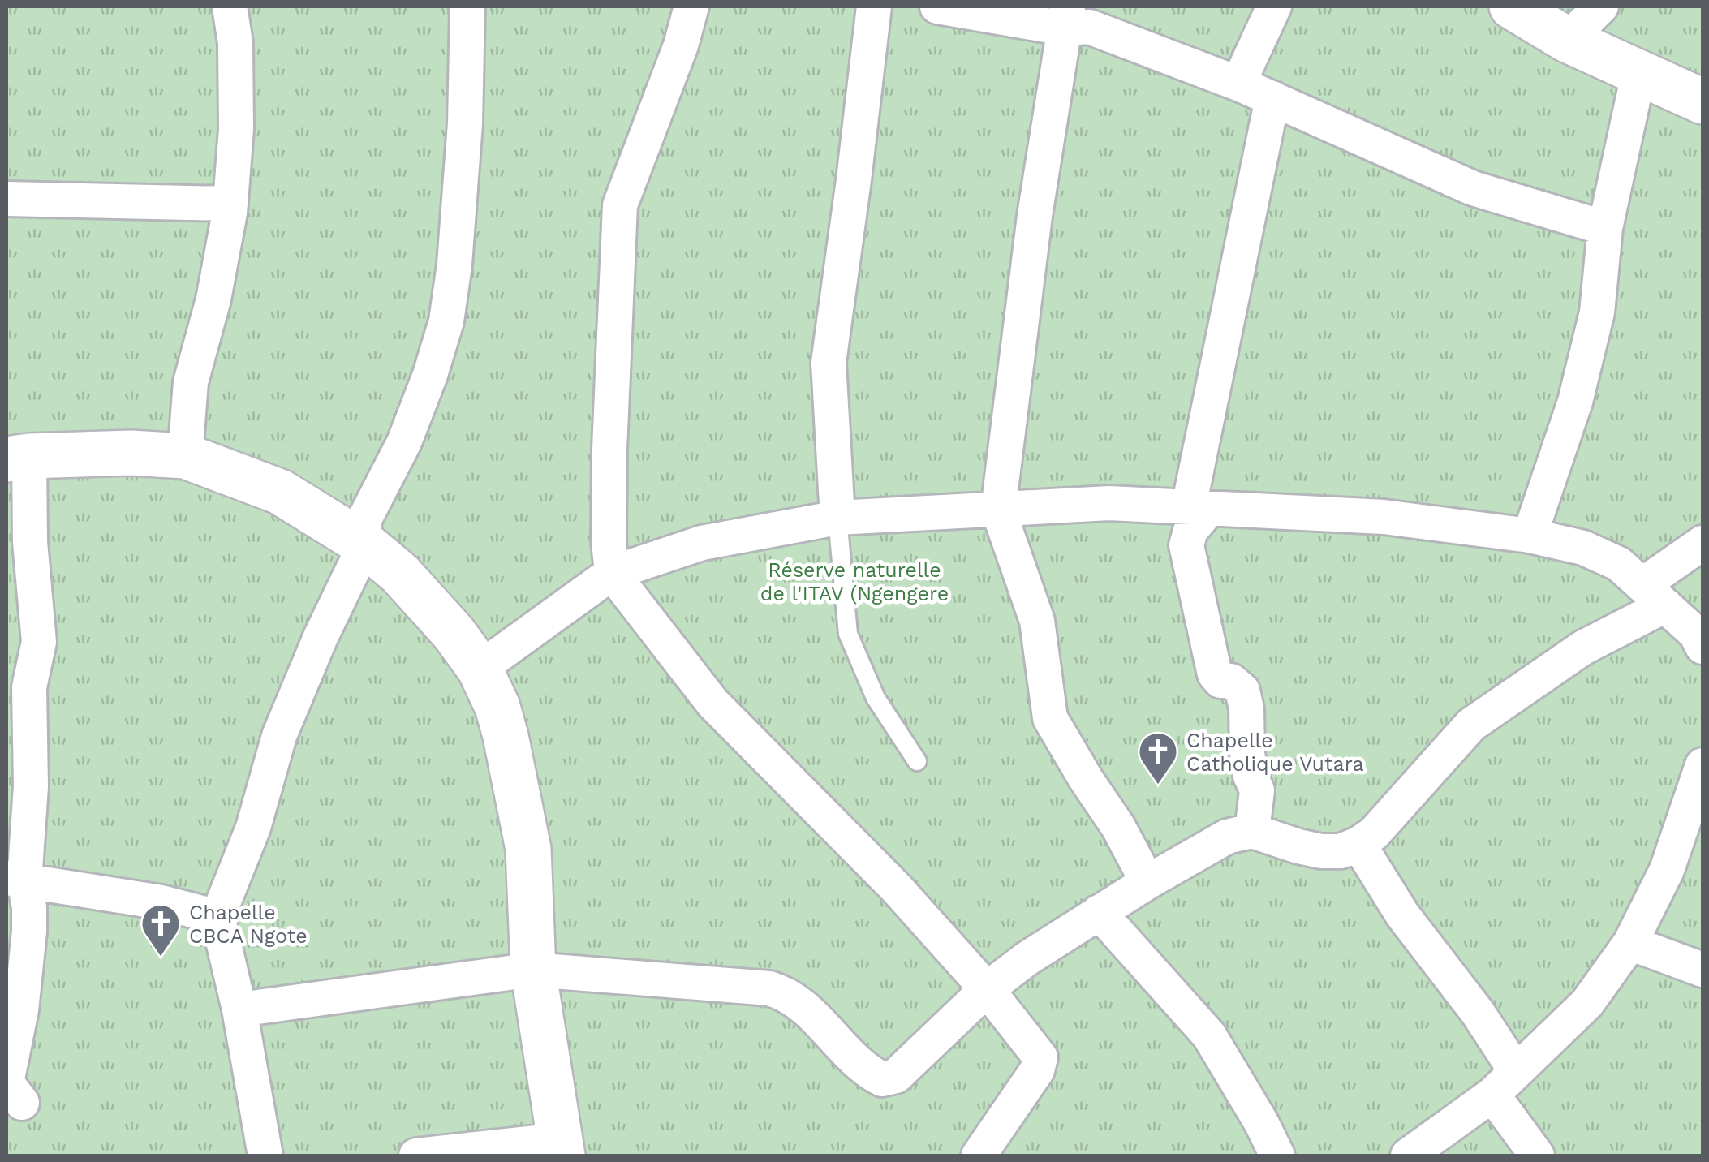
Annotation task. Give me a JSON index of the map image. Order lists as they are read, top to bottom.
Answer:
{
  "parks": ["Réserve naturelle de l'ITAV (Ngengere"],
  "places": {
    "church": ["Chapelle Catholique Vutara", "Chapelle CBCA Ngote"]
  }
}
